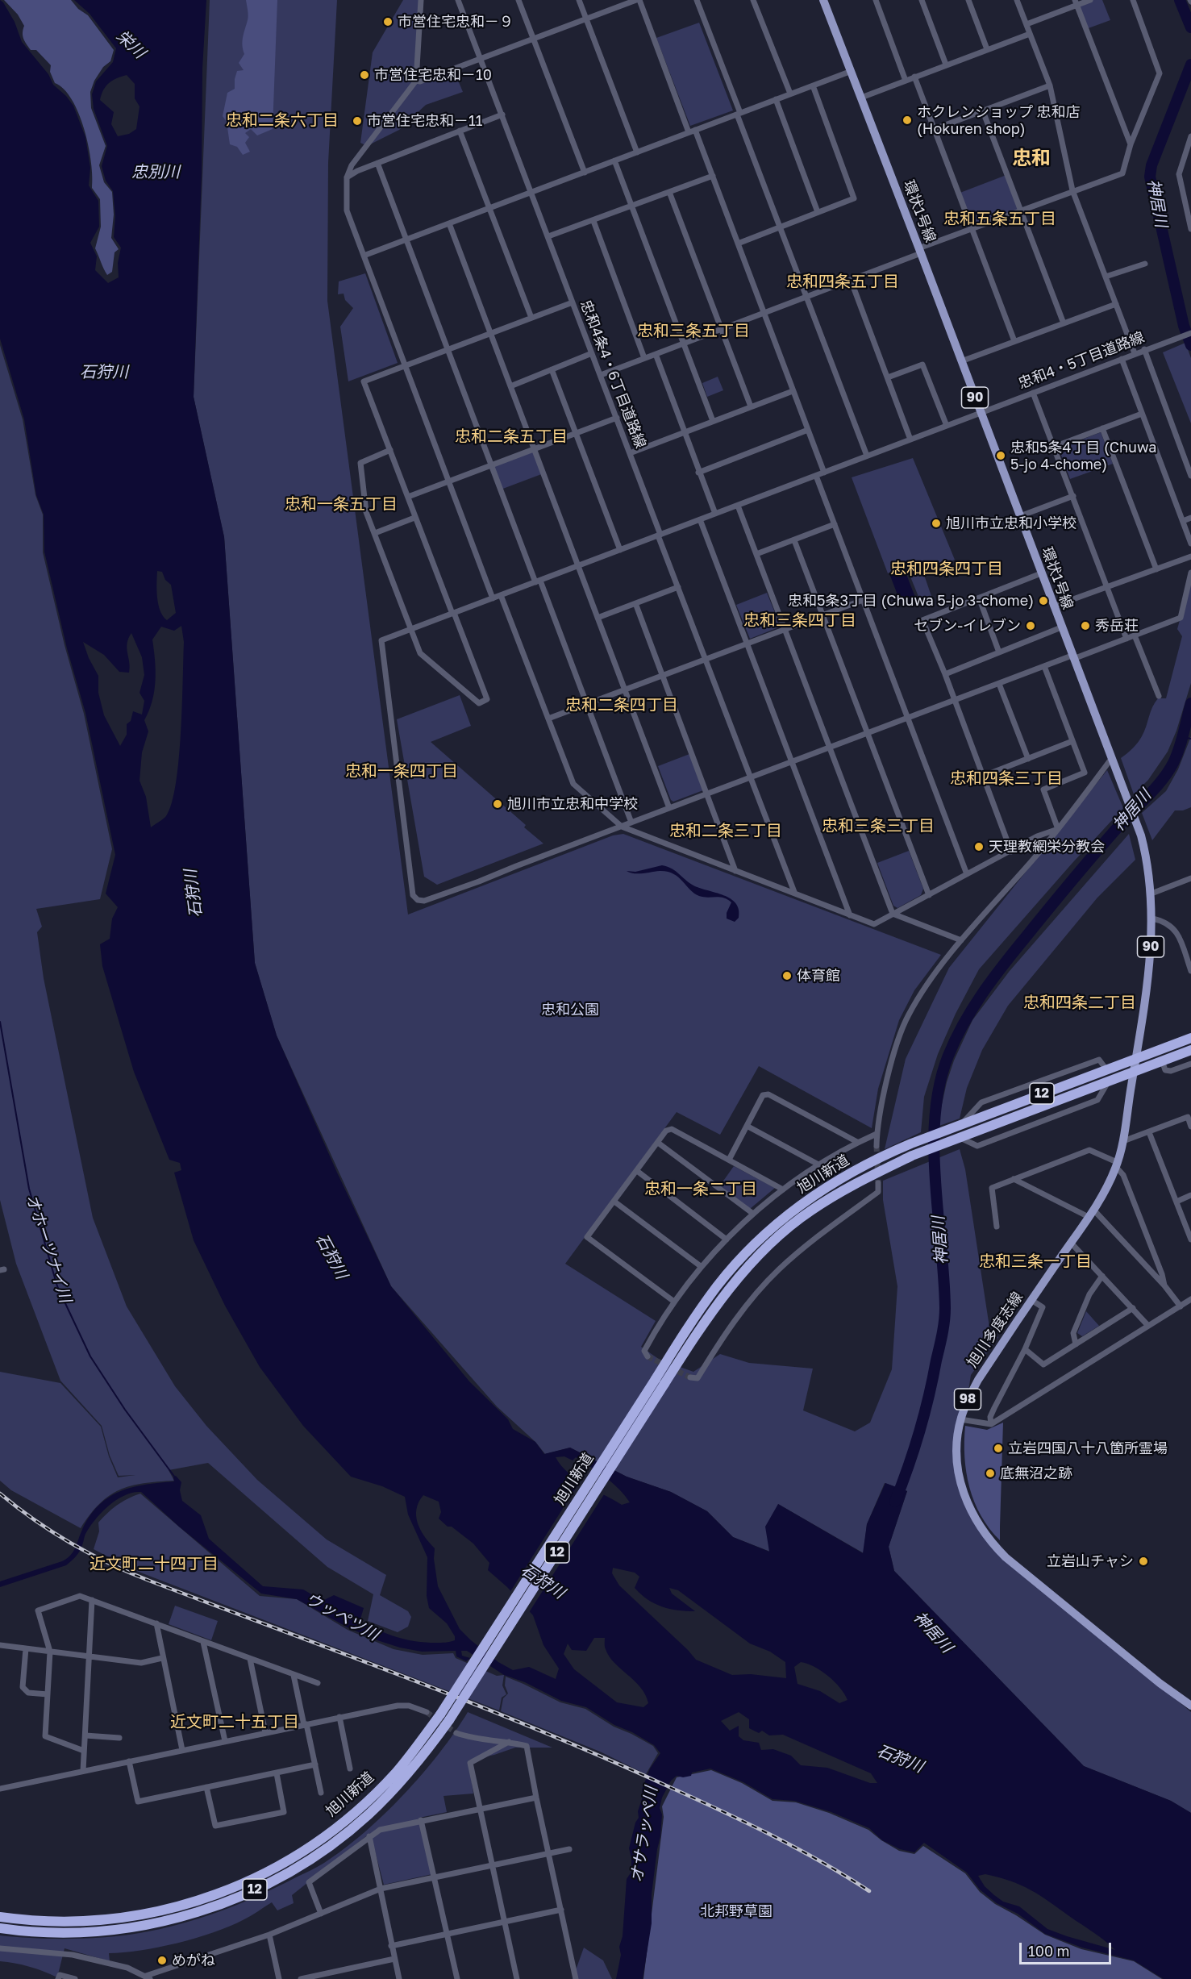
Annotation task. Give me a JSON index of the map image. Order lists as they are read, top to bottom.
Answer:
{
  "streets": {
    "highway": ["12", "旭川新道"],
    "main road": [
      "環状1号線",
      "90",
      "旭川多度志線",
      "98"
    ],
    "street": ["忠和4・5丁目道路線", "忠和4条4・6丁目道路線"]
  },
  "crossings": [
    ["環状1号線", "忠和4・5丁目道路線"],
    ["環状1号線", "旭川新道"],
    ["環状1号線", "旭川多度志線"],
    ["旭川新道", "旭川多度志線"]
  ],
  "districts": [
    "忠和二条六丁目",
    "忠和",
    "忠和五条五丁目",
    "忠和四条五丁目",
    "忠和三条五丁目",
    "忠和二条五丁目",
    "忠和一条五丁目",
    "忠和四条四丁目",
    "忠和三条四丁目",
    "忠和二条四丁目",
    "忠和一条四丁目",
    "忠和四条三丁目",
    "忠和三条三丁目",
    "忠和二条三丁目",
    "忠和四条二丁目",
    "忠和一条二丁目",
    "忠和三条一丁目",
    "近文町二十四丁目",
    "近文町二十五丁目"
  ],
  "water": [
    "栄川",
    "忠別川",
    "神居川",
    "石狩川",
    "オホーツナイ川",
    "ウッペツ川",
    "オサラッペ川"
  ],
  "parks": ["忠和公園", "北邦野草園"],
  "places": [
    "市営住宅忠和－９",
    "市営住宅忠和－10",
    "ホクレンショップ 忠和店 (Hokuren shop)",
    "市営住宅忠和－11",
    "忠和5条4丁目 (Chuwa 5-jo 4-chome)",
    "旭川市立忠和小学校",
    "忠和5条3丁目 (Chuwa 5-jo 3-chome)",
    "セブン-イレブン",
    "秀岳荘",
    "旭川市立忠和中学校",
    "天理教網栄分教会",
    "体育館",
    "立岩四国八十八箇所霊場",
    "底無沼之跡",
    "立岩山チャシ",
    "めがね"
  ],
  "scale_bar": "100 m"
}
